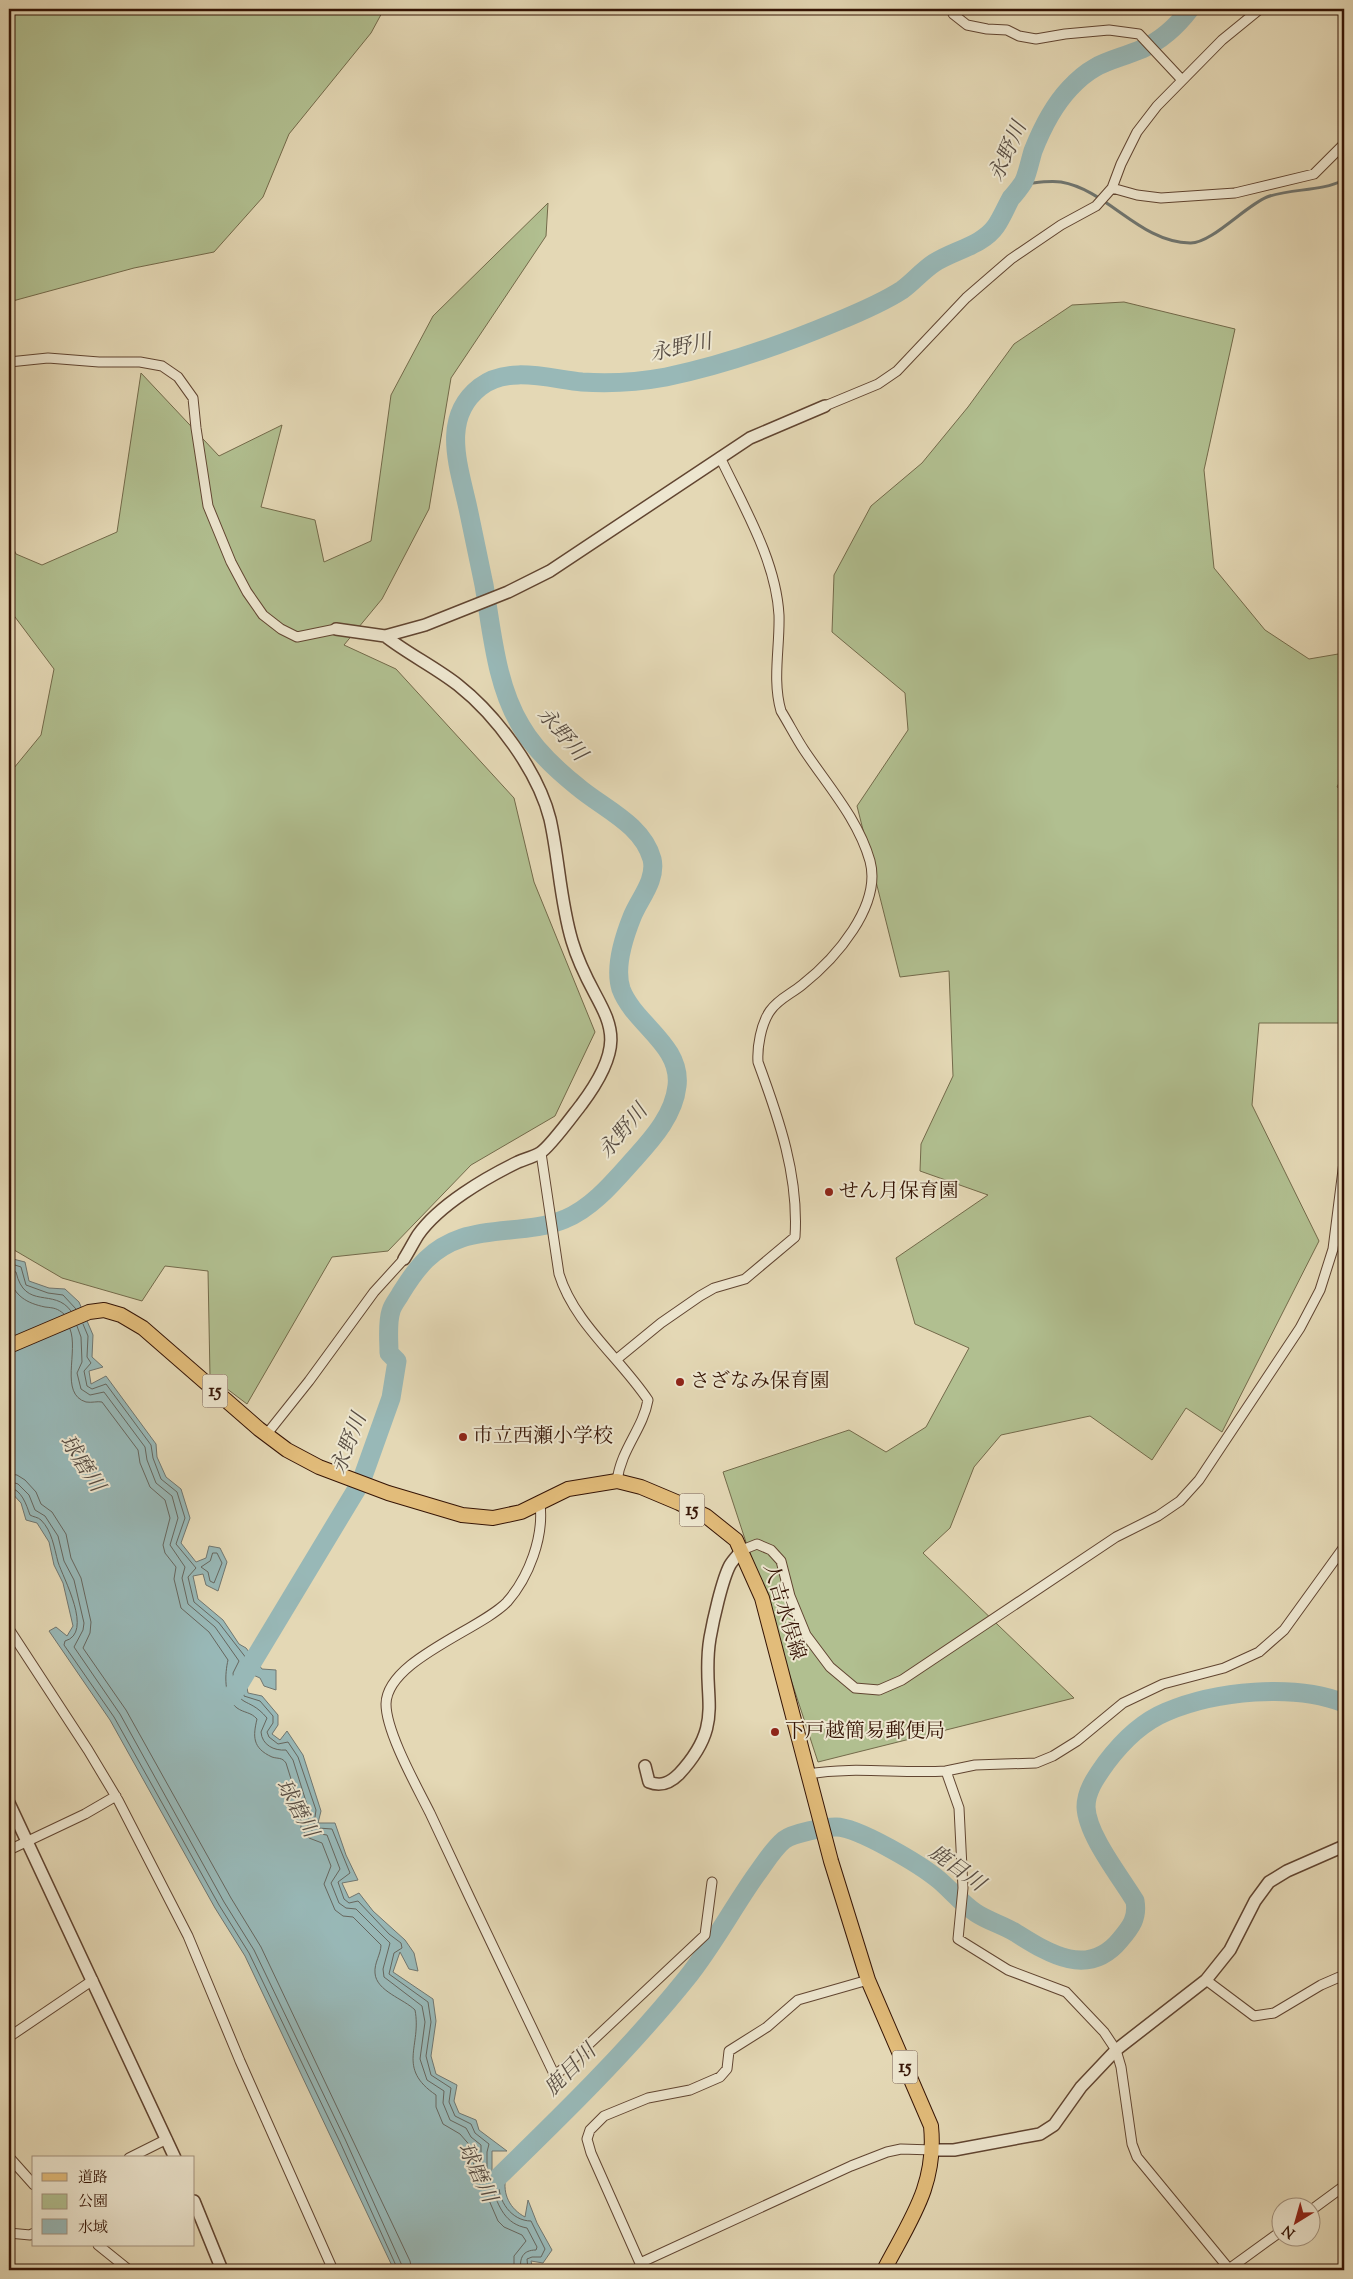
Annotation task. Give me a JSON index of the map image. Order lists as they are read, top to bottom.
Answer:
{
  "streets": {
    "main road": ["15", "人吉水俣線"]
  },
  "water": ["永野川", "球磨川", "鹿目川"],
  "places": [
    "せん月保育園",
    "さざなみ保育園",
    "市立西瀬小学校",
    "下戸越簡易郵便局"
  ],
  "legend": ["道路", "公園", "水域"],
  "north": "bottom left"
}
